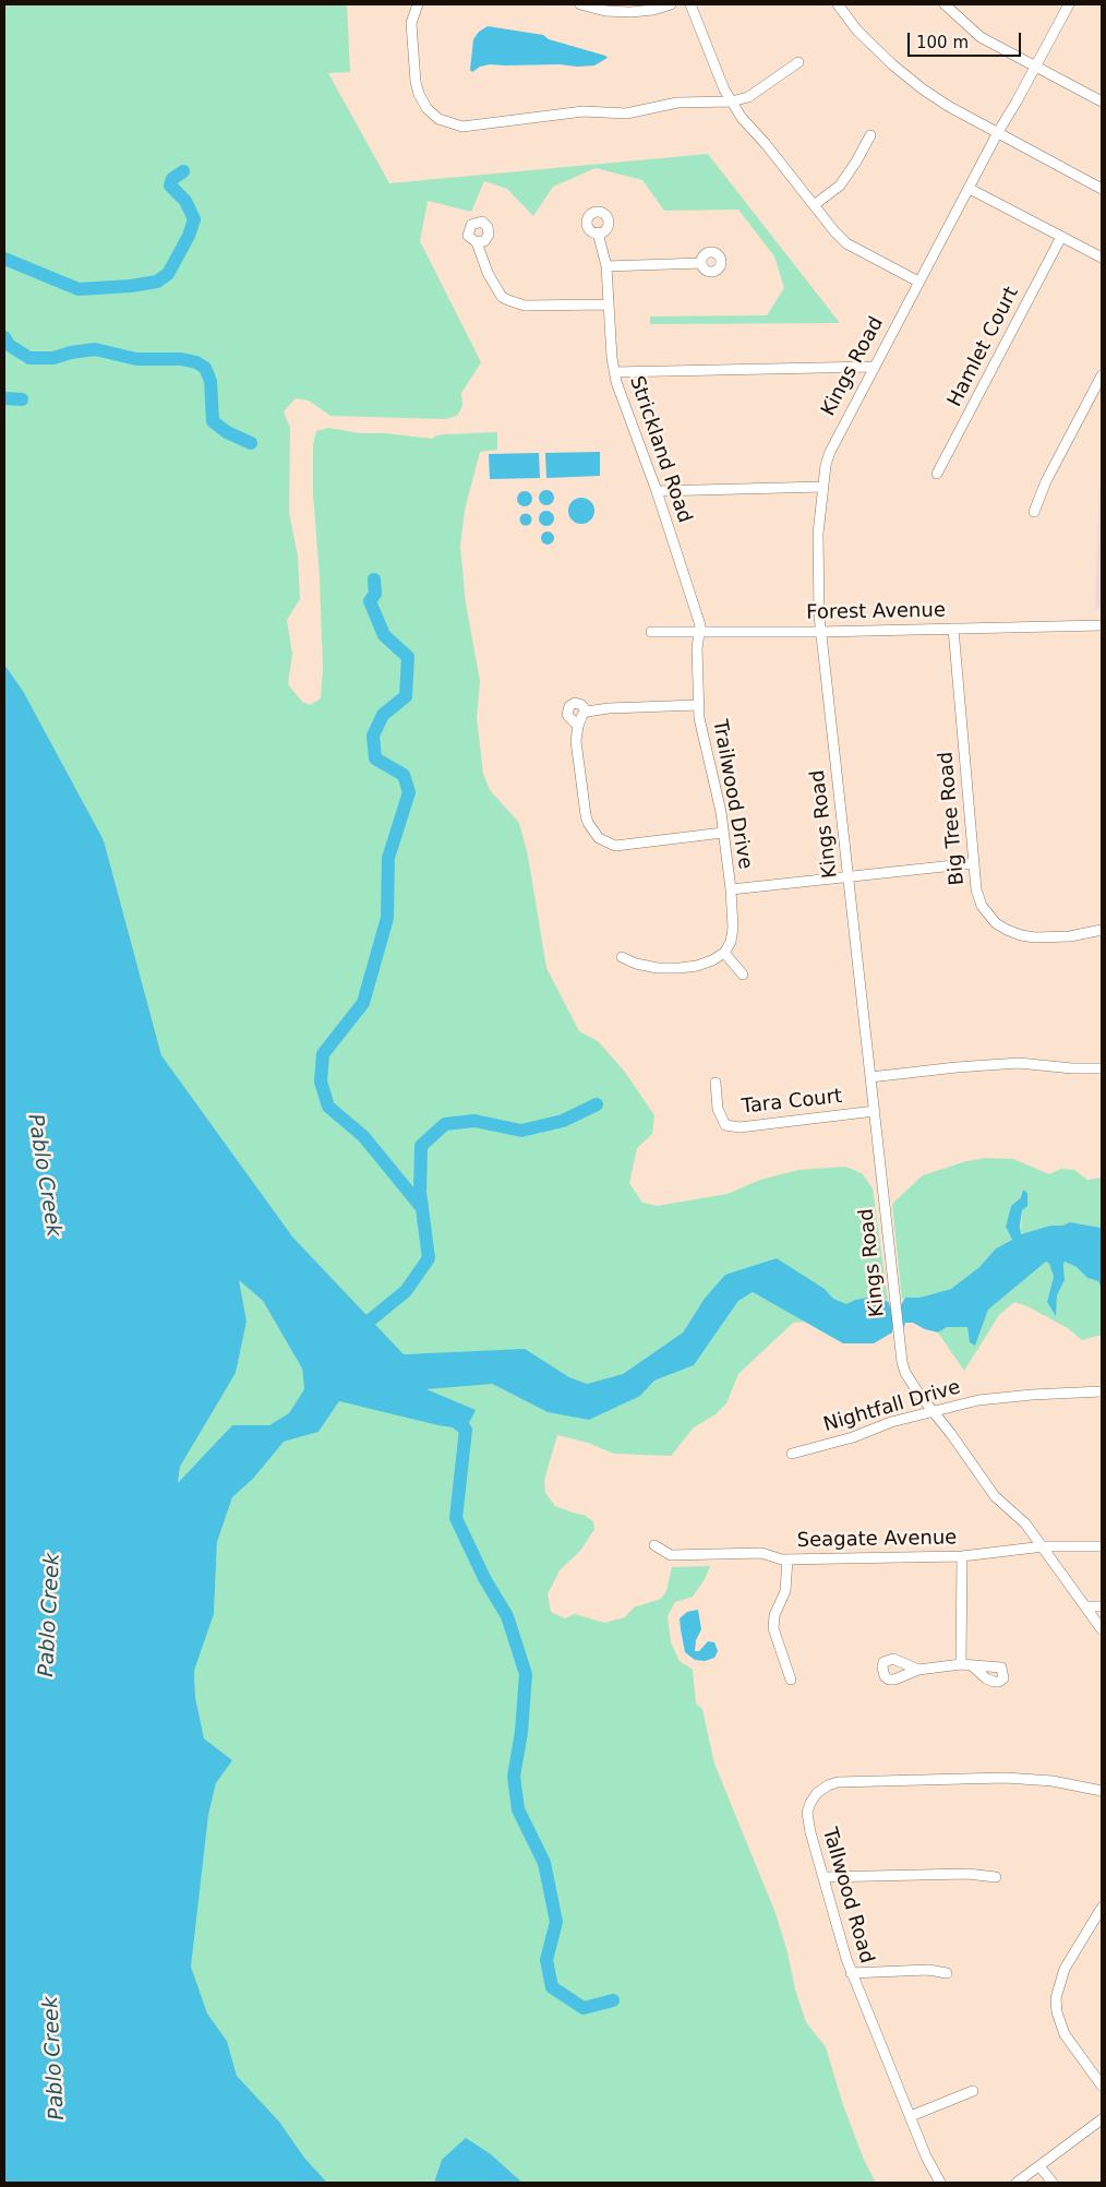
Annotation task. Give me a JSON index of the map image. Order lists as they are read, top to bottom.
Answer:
{
  "streets": {
    "street": [
      "Hamlet Court",
      "Kings Road",
      "Strickland Road",
      "Forest Avenue",
      "Trailwood Drive",
      "Big Tree Road",
      "Tara Court",
      "Nightfall Drive",
      "Seagate Avenue",
      "Tallwood Road"
    ]
  },
  "crossings": [
    ["Kings Road", "Strickland Road"],
    ["Kings Road", "Forest Avenue"],
    ["Kings Road", "Tara Court"],
    ["Kings Road", "Nightfall Drive"],
    ["Kings Road", "Seagate Avenue"],
    ["Strickland Road", "Forest Avenue"],
    ["Strickland Road", "Trailwood Drive"],
    ["Forest Avenue", "Trailwood Drive"],
    ["Forest Avenue", "Big Tree Road"]
  ],
  "water": ["Pablo Creek"],
  "scale_bar": "100 m"
}
